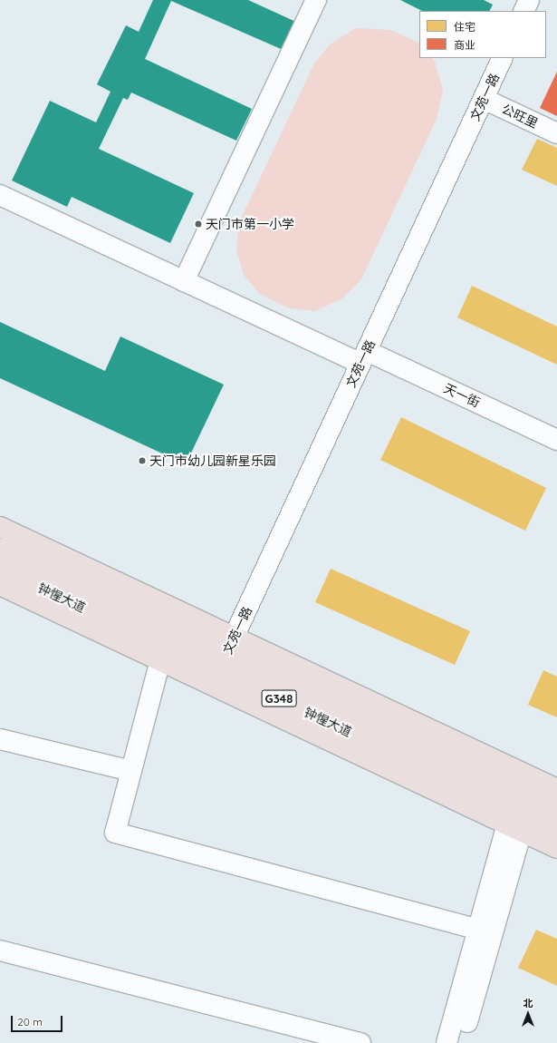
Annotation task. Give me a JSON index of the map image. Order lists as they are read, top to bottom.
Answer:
{
  "streets": {
    "highway": ["钟惺大道", "G348"],
    "street": ["文苑一路", "公旺里", "天一街"]
  },
  "crossings": [
    ["文苑一路", "公旺里"],
    ["文苑一路", "天一街"],
    ["文苑一路", "钟惺大道"]
  ],
  "places": ["天门市第一小学", "天门市幼儿园新星乐园"],
  "legend": ["住宅", "商业"],
  "scale_bar": "20 m",
  "north": "top"
}
